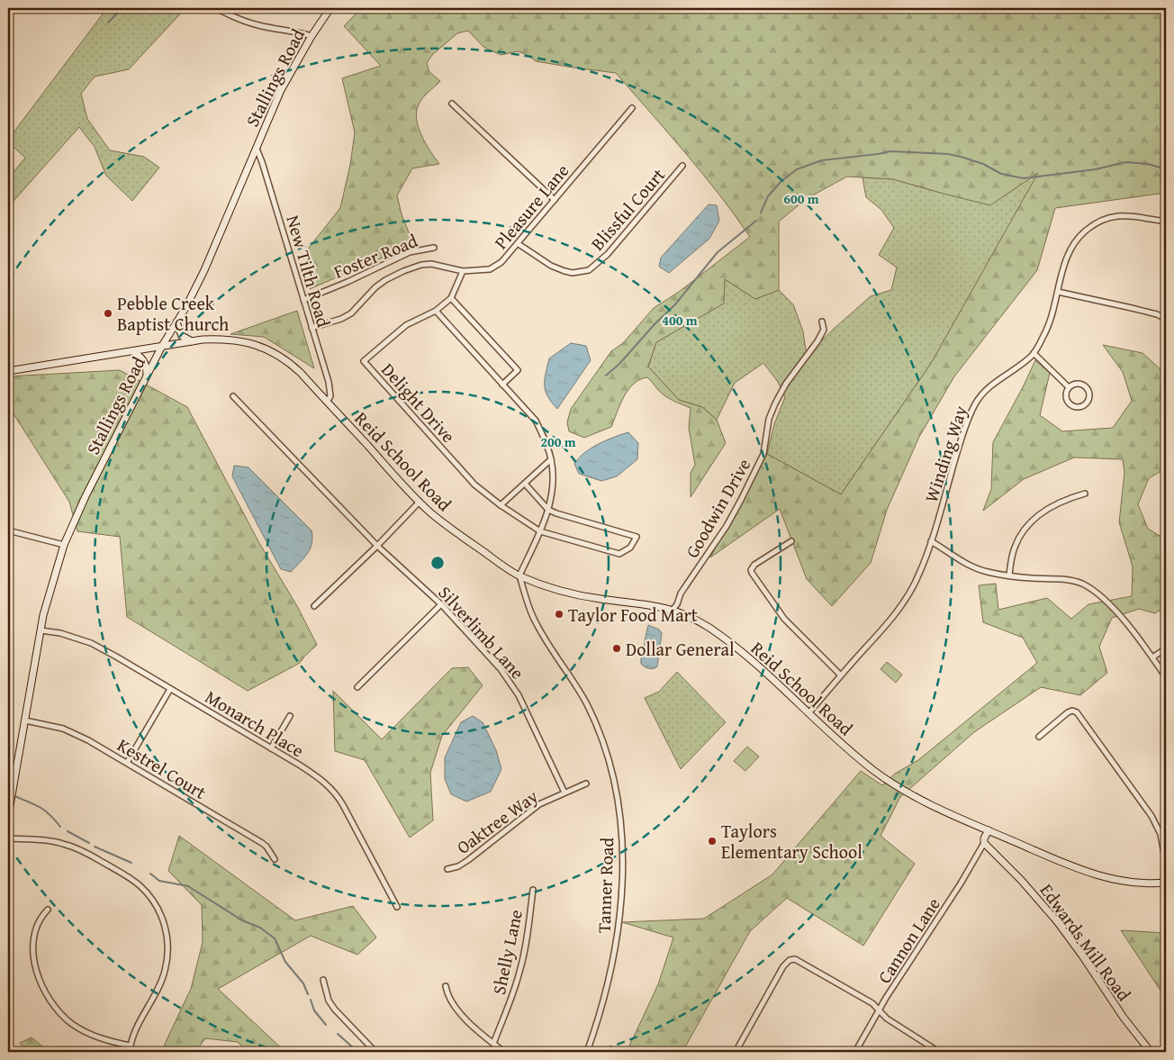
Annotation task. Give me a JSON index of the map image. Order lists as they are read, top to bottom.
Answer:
{
  "streets": {
    "street": [
      "Stallings Road",
      "Pleasure Lane",
      "Blissful Court",
      "Foster Road",
      "New Tilth Road",
      "Delight Drive",
      "Winding Way",
      "Reid School Road",
      "Goodwin Drive",
      "Silverlimb Lane",
      "Monarch Place",
      "Kestrel Court",
      "Oaktree Way",
      "Tanner Road",
      "Cannon Lane",
      "Edwards Mill Road",
      "Shelly Lane"
    ]
  },
  "crossings": [
    ["Stallings Road", "New Tilth Road"],
    ["Stallings Road", "Reid School Road"],
    ["Stallings Road", "Monarch Place"],
    ["Stallings Road", "Kestrel Court"],
    ["Pleasure Lane", "Blissful Court"],
    ["Pleasure Lane", "New Tilth Road"],
    ["Pleasure Lane", "Delight Drive"],
    ["Foster Road", "New Tilth Road"],
    ["New Tilth Road", "Reid School Road"],
    ["Winding Way", "Reid School Road"],
    ["Reid School Road", "Goodwin Drive"],
    ["Reid School Road", "Tanner Road"],
    ["Silverlimb Lane", "Oaktree Way"],
    ["Cannon Lane", "Edwards Mill Road"]
  ],
  "places": [
    "Pebble Creek Baptist Church",
    "Taylor Food Mart",
    "Dollar General",
    "Taylors Elementary School"
  ],
  "rings": ["600 m", "400 m", "200 m"]
}
